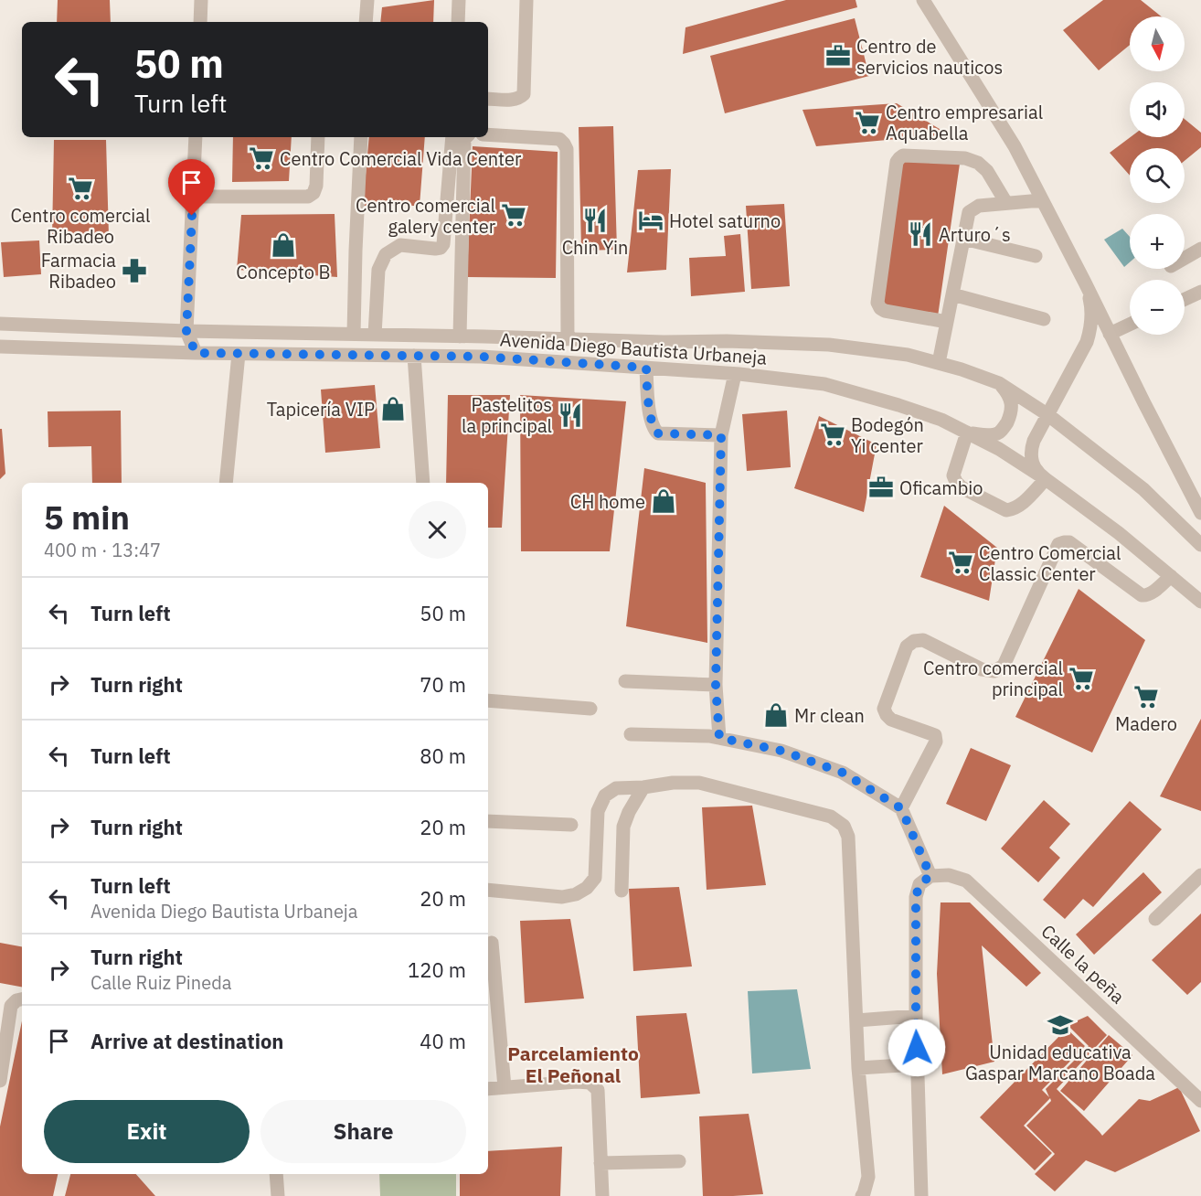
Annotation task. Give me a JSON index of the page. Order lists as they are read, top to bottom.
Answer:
{
  "streets": {
    "street": ["Avenida Diego Bautista Urbaneja", "Calle la peña"]
  },
  "districts": ["Parcelamiento El Peñonal"],
  "places": {
    "office": ["Centro de servicios nauticos", "Oficambio"],
    "supermarket": [
      "Centro empresarial Aquabella",
      "Centro Comercial Vida Center",
      "Centro comercial Ribadeo",
      "Centro comercial galery center",
      "Bodegón Yi center",
      "Centro Comercial Classic Center",
      "Centro comercial principal",
      "Madero"
    ],
    "restaurant": ["Chin Yin", "Arturo´s", "Pastelitos la principal"],
    "hotel": ["Hotel saturno"],
    "shop": [
      "Concepto B",
      "Tapicería VIP",
      "CH home",
      "Mr clean"
    ],
    "pharmacy": ["Farmacia Ribadeo"],
    "school or university": ["Unidad educativa Gaspar Marcano Boada"]
  },
  "north": "bottom",
  "page": {
    "map_buttons": ["+", "−"],
    "turn": ["50 m", "Turn left"],
    "heading": ["5 min", "400 m · 13:47"],
    "list": [
      {
        "name": "Turn left",
        "value": "50 m"
      },
      {
        "name": "Turn right",
        "value": "70 m"
      },
      {
        "name": "Turn left",
        "value": "80 m"
      },
      {
        "name": "Turn right",
        "value": "20 m"
      },
      {
        "name": "Turn left",
        "note": "Avenida Diego Bautista Urbaneja",
        "value": "20 m"
      },
      {
        "name": "Turn right",
        "note": "Calle Ruiz Pineda",
        "value": "120 m"
      },
      {
        "name": "Arrive at destination",
        "value": "40 m"
      }
    ],
    "buttons": ["Exit", "Share"]
  }
}
